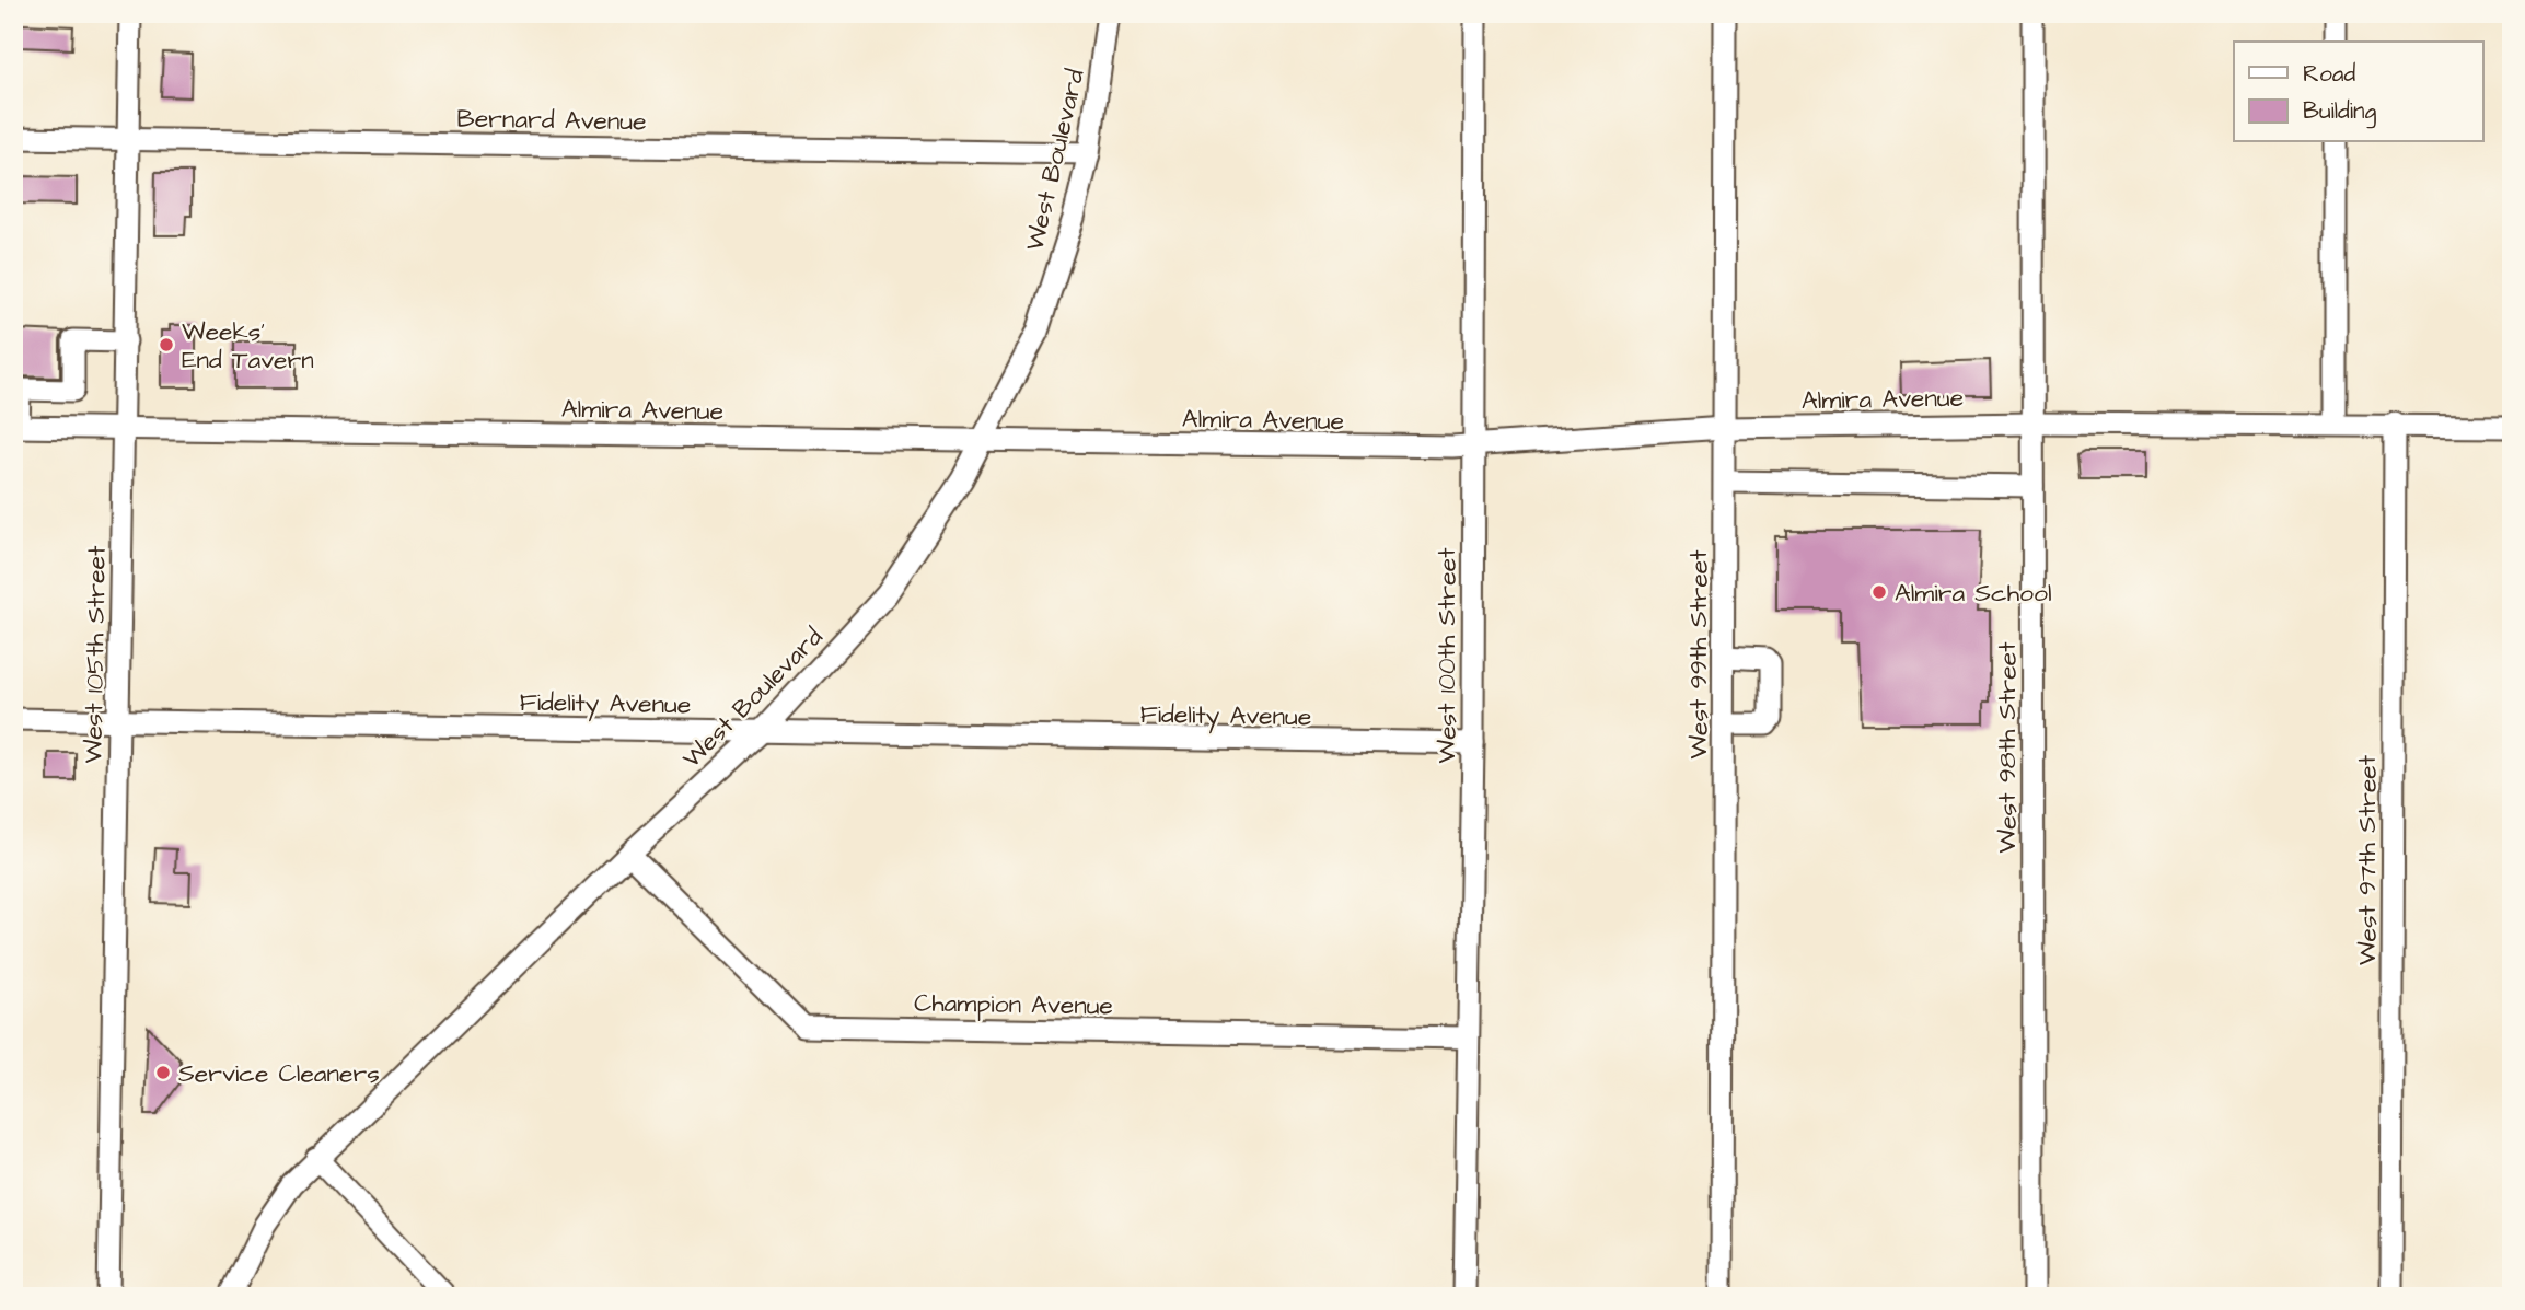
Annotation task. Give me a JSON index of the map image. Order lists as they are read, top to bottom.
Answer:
{
  "streets": {
    "street": [
      "Bernard Avenue",
      "West Boulevard",
      "Almira Avenue",
      "West 105th Street",
      "West 99th Street",
      "West 100th Street",
      "Fidelity Avenue",
      "West 98th Street",
      "West 97th Street",
      "Champion Avenue"
    ]
  },
  "crossings": [
    ["Bernard Avenue", "West Boulevard"],
    ["Bernard Avenue", "West 105th Street"],
    ["West Boulevard", "Almira Avenue"],
    ["West Boulevard", "Fidelity Avenue"],
    ["West Boulevard", "Champion Avenue"],
    ["Almira Avenue", "West 105th Street"],
    ["Almira Avenue", "West 99th Street"],
    ["Almira Avenue", "West 100th Street"],
    ["Almira Avenue", "West 98th Street"],
    ["Almira Avenue", "West 97th Street"],
    ["West 105th Street", "Fidelity Avenue"],
    ["West 100th Street", "Fidelity Avenue"],
    ["West 100th Street", "Champion Avenue"]
  ],
  "places": ["Weeks' End Tavern", "Almira School", "Service Cleaners"],
  "legend": ["Road", "Building"]
}
